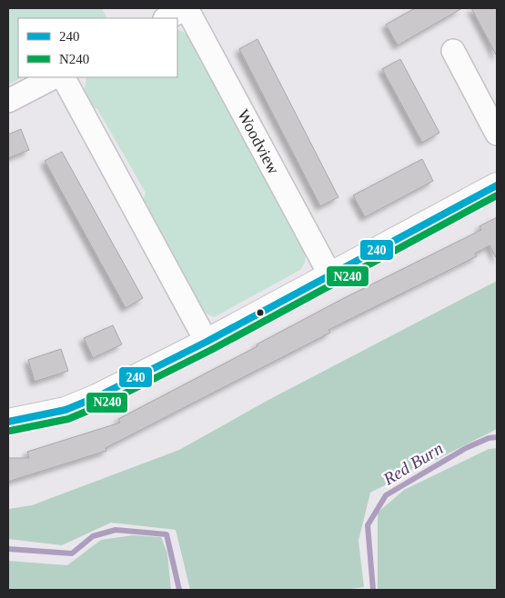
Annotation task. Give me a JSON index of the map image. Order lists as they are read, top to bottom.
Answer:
{
  "streets": {
    "street": ["Woodview"]
  },
  "water": ["Red Burn"],
  "lines": ["transit line 240", "transit line N240"],
  "legend": ["240", "N240"]
}
